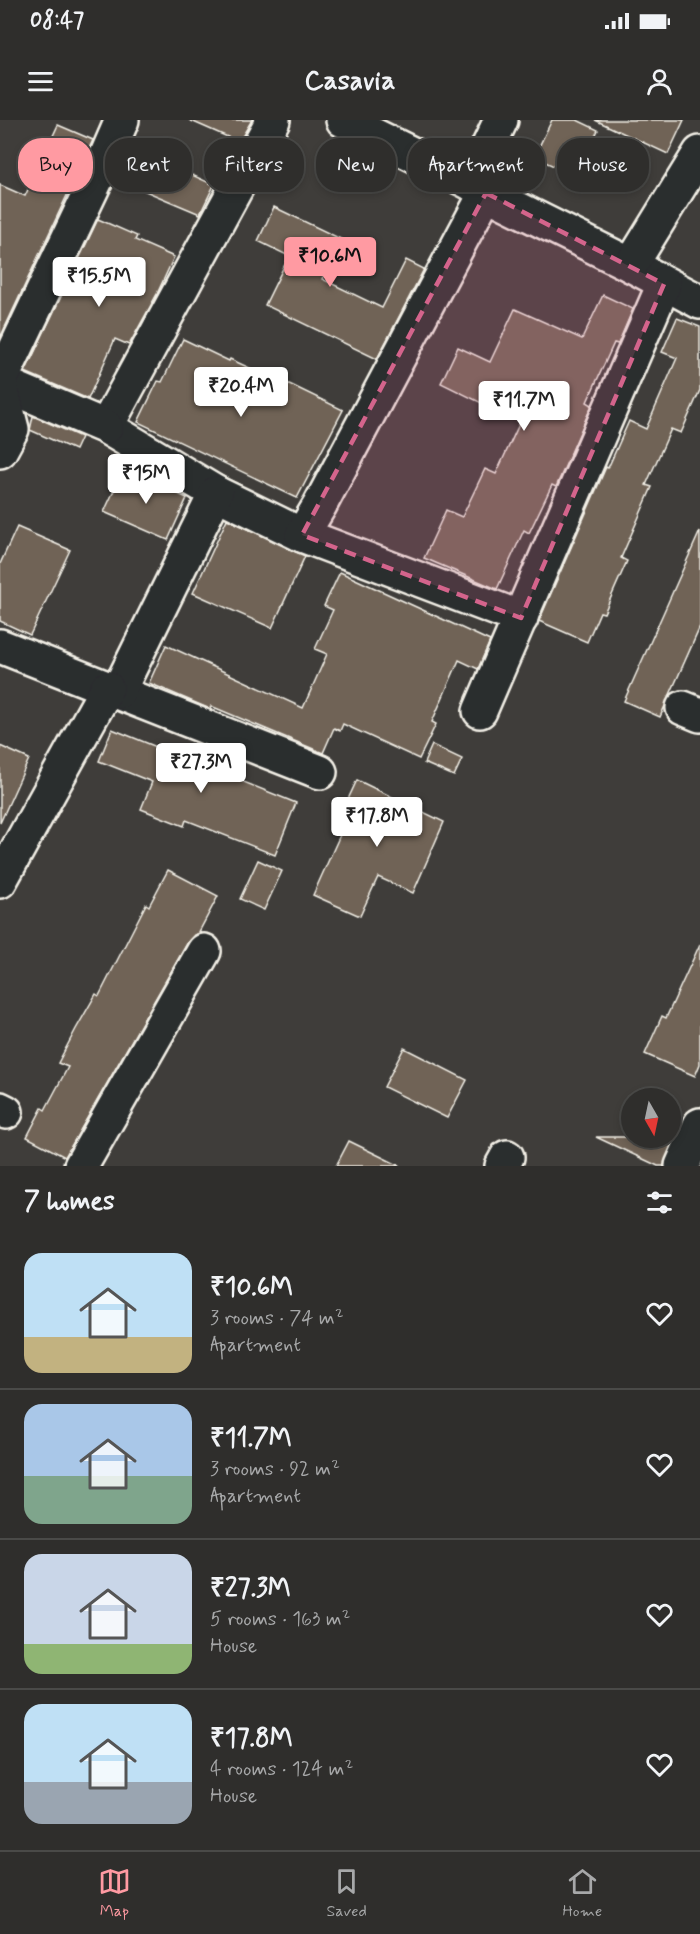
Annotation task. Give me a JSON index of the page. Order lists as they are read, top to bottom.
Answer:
{
  "north": "bottom",
  "page": {
    "status": "08:47",
    "header": "Casavia",
    "chip": [
      "Buy",
      "Rent",
      "Filters",
      "New",
      "Apartment",
      "House"
    ],
    "price": [
      "₹10.6M",
      "₹15.5M",
      "₹20.4M",
      "₹11.7M",
      "₹15M",
      "₹27.3M",
      "₹17.8M"
    ],
    "heading": "7 homes",
    "list": [
      {
        "name": "₹10.6M",
        "note": "3 rooms · 74 m² · Apartment"
      },
      {
        "name": "₹11.7M",
        "note": "3 rooms · 92 m² · Apartment"
      },
      {
        "name": "₹27.3M",
        "note": "5 rooms · 163 m² · House"
      },
      {
        "name": "₹17.8M",
        "note": "4 rooms · 124 m² · House"
      }
    ],
    "tabs": ["Map", "Saved", "Home"]
  }
}
